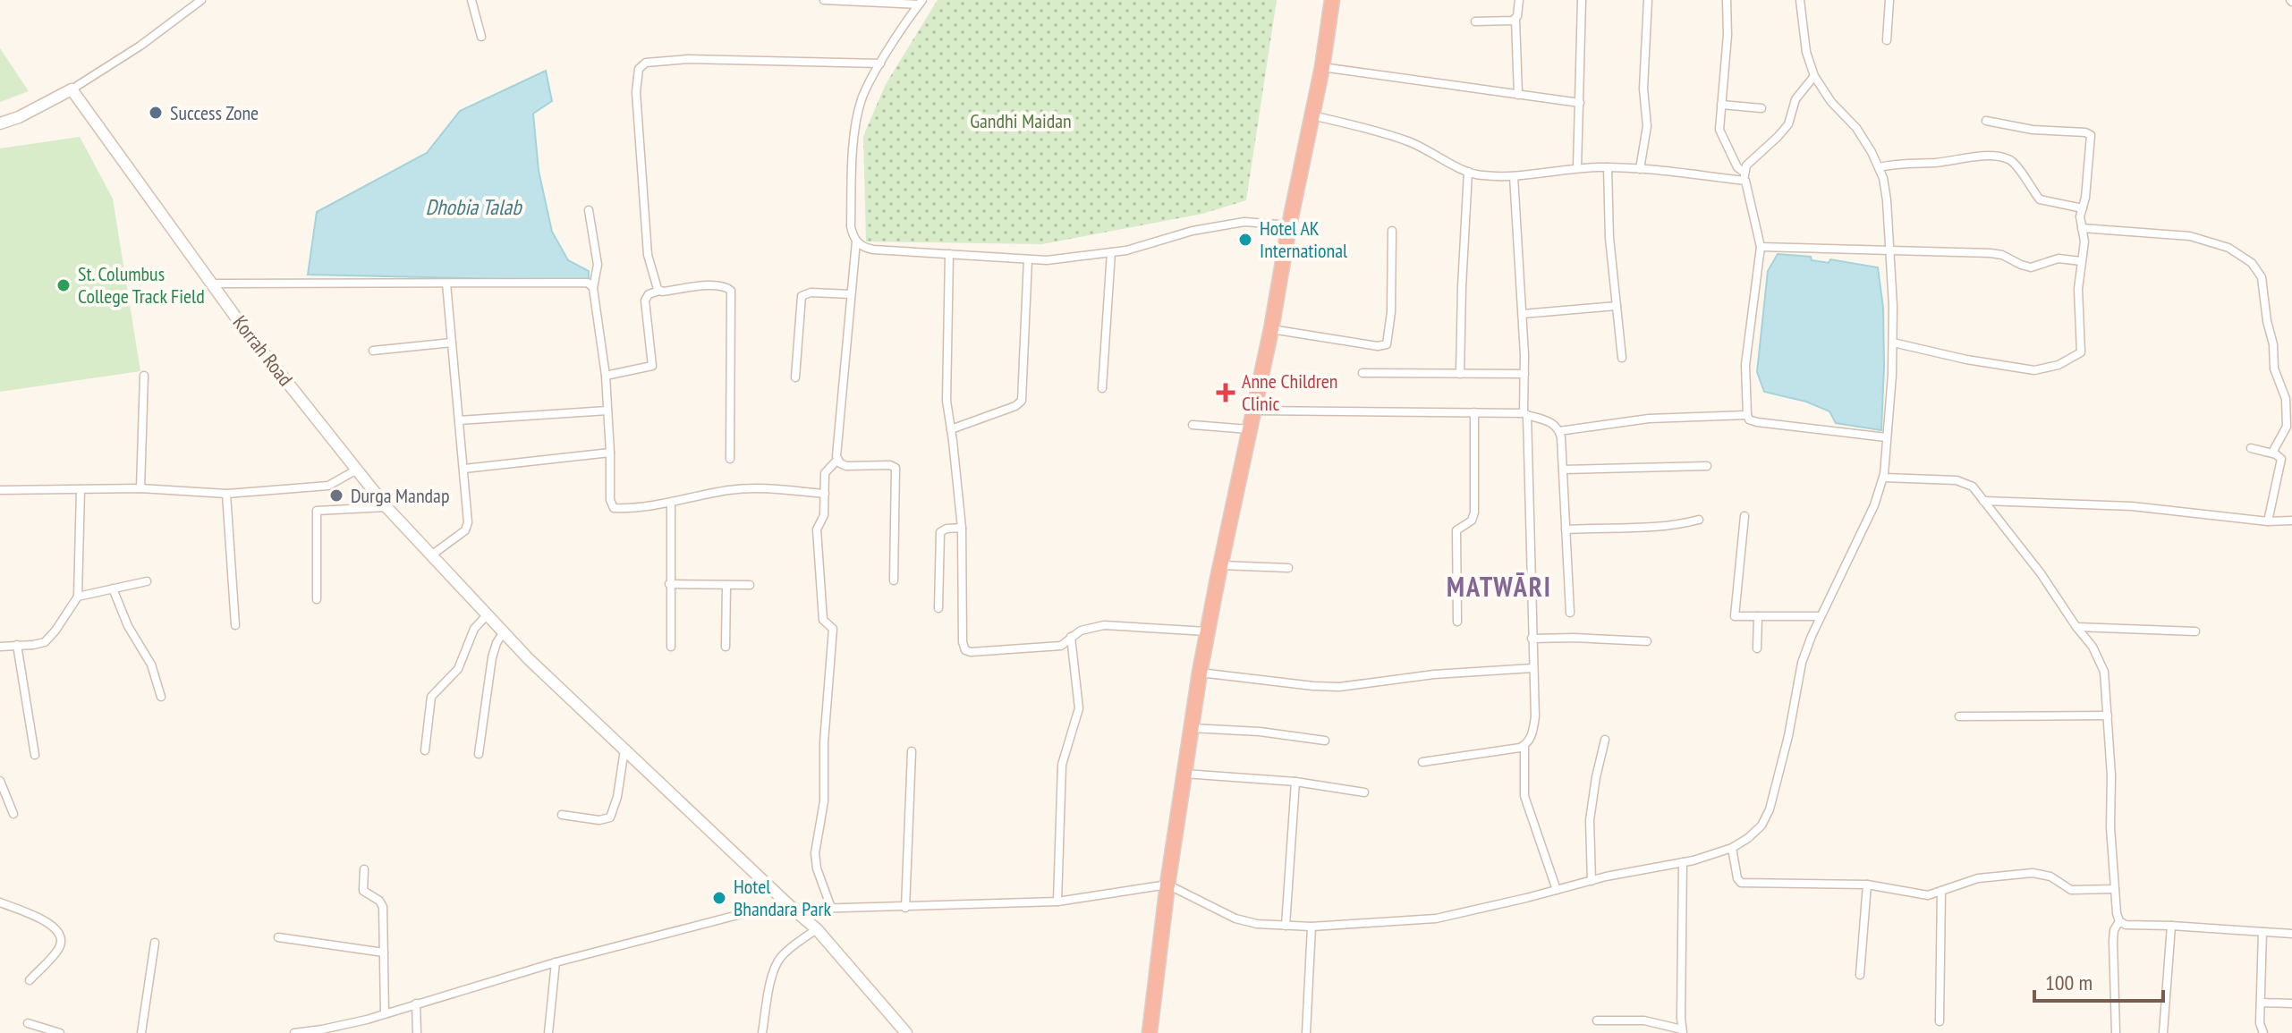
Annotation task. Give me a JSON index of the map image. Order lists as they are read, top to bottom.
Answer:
{
  "streets": {
    "main road": ["Korrah Road"]
  },
  "districts": ["MATWĀRI"],
  "water": ["Dhobia Talab"],
  "parks": ["Gandhi Maidan"],
  "places": {
    "other": [
      "Success Zone",
      "Hotel AK International",
      "St. Columbus College Track Field",
      "Durga Mandap",
      "Hotel Bhandara Park"
    ],
    "health": ["Anne Children Clinic"]
  },
  "scale_bar": "100 m"
}
